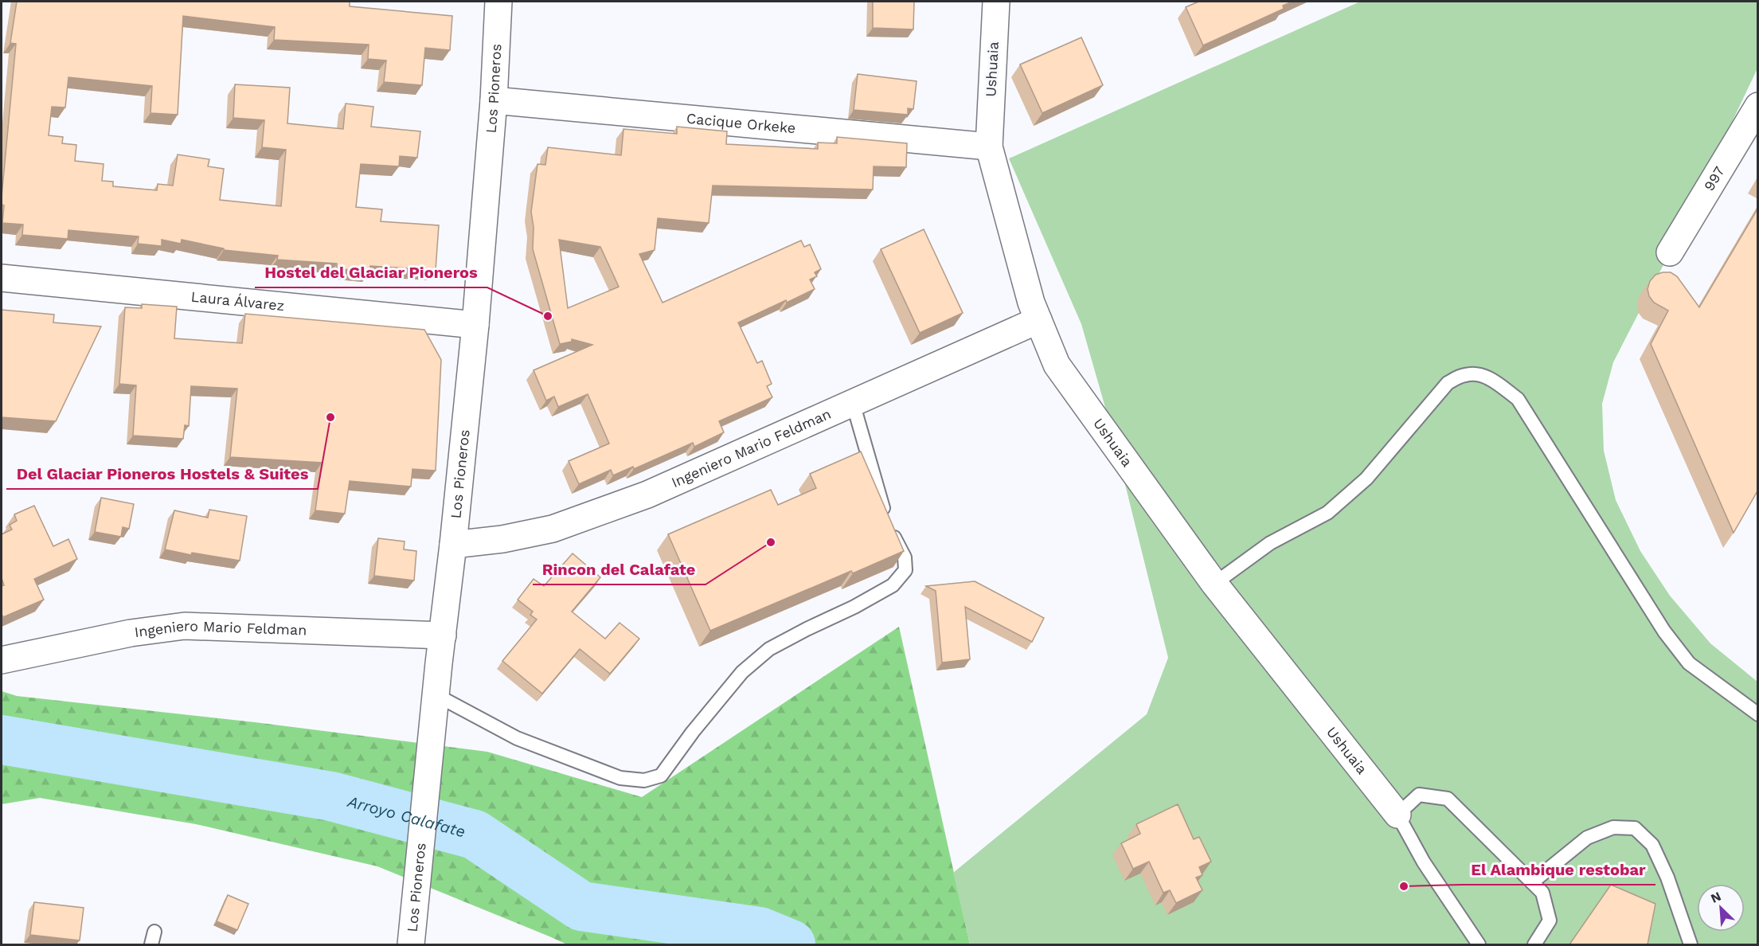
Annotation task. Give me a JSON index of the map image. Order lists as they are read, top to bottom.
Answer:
{
  "streets": {
    "street": [
      "Ushuaia",
      "Los Pioneros",
      "Cacique Orkeke",
      "997",
      "Laura Álvarez",
      "Ingeniero Mario Feldman"
    ]
  },
  "crossings": [
    ["Ushuaia", "Cacique Orkeke"],
    ["Ushuaia", "Ingeniero Mario Feldman"],
    ["Los Pioneros", "Cacique Orkeke"],
    ["Los Pioneros", "Laura Álvarez"],
    ["Los Pioneros", "Ingeniero Mario Feldman"]
  ],
  "water": ["Arroyo Calafate"],
  "places": [
    "Hostel del Glaciar Pioneros",
    "Del Glaciar Pioneros Hostels & Suites",
    "Rincon del Calafate",
    "El Alambique restobar"
  ],
  "north": "top left"
}
